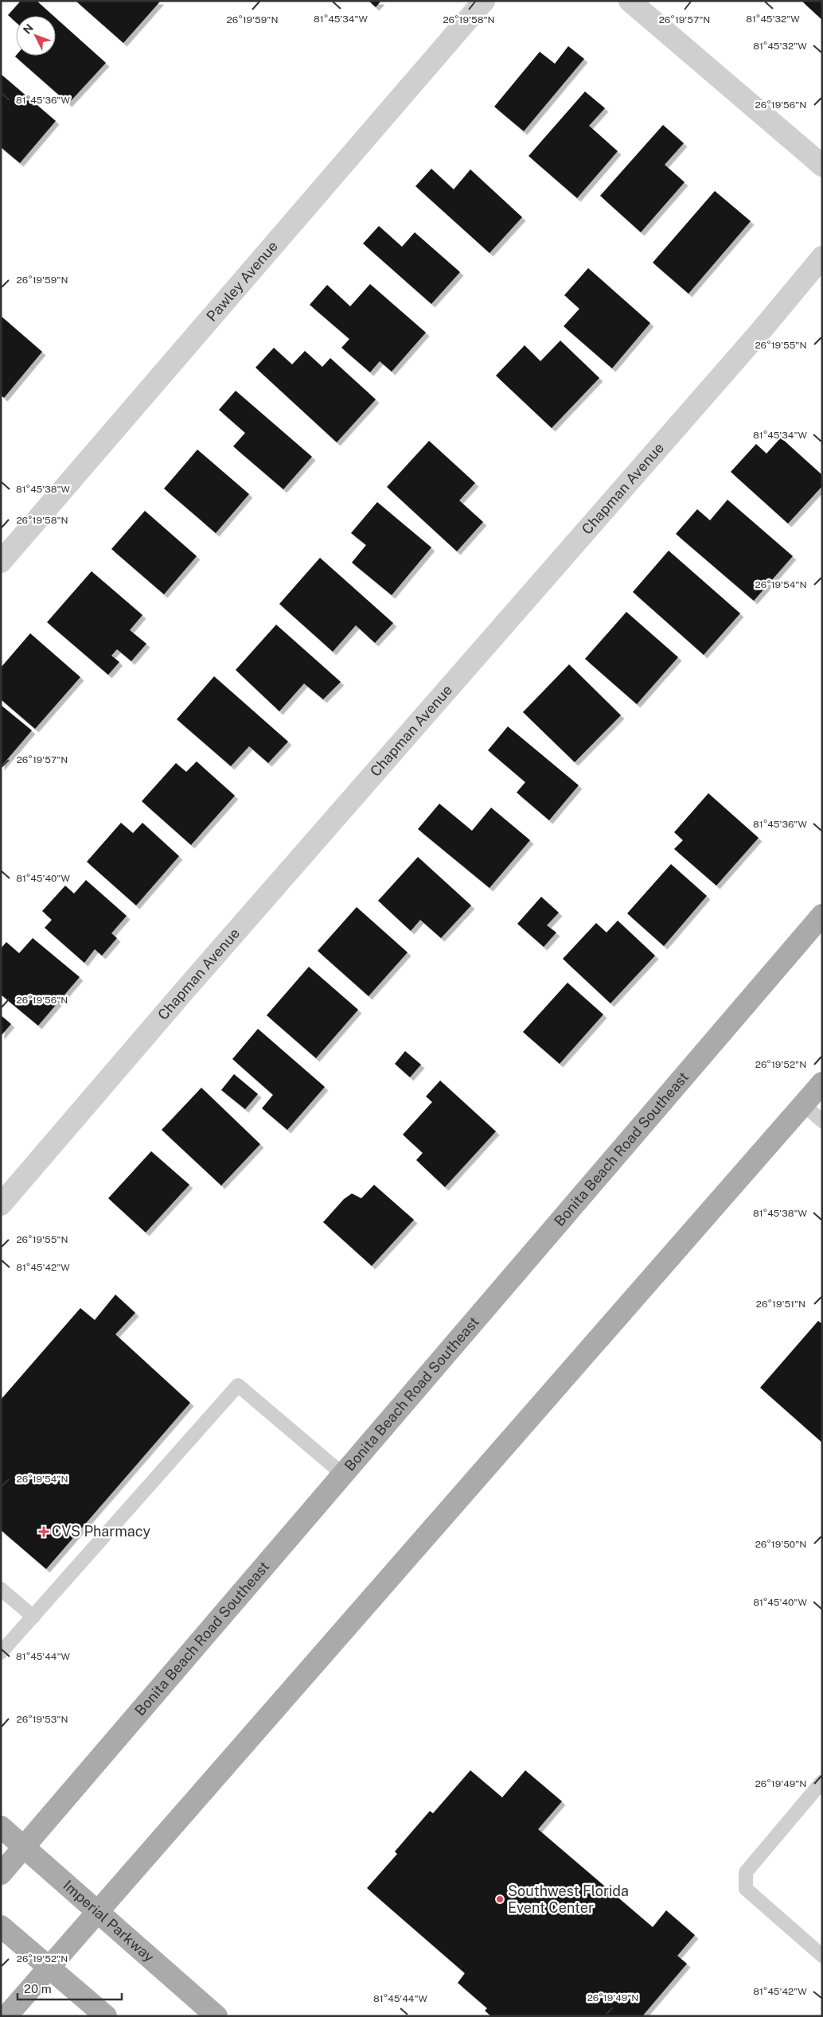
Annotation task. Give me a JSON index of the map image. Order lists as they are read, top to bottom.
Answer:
{
  "streets": {
    "main road": ["Bonita Beach Road Southeast", "Imperial Parkway"],
    "street": ["Pawley Avenue", "Chapman Avenue"]
  },
  "crossings": [
    ["Bonita Beach Road Southeast", "Imperial Parkway"]
  ],
  "places": {
    "health": ["CVS Pharmacy"],
    "other": ["Southwest Florida Event Center"]
  },
  "scale_bar": "20 m",
  "north": "top left",
  "coordinates": [
    "81°45'34\"W",
    "81°45'32\"W",
    "26°19'59\"N",
    "26°19'58\"N",
    "26°19'57\"N",
    "81°45'36\"W",
    "26°19'56\"N",
    "26°19'55\"N",
    "81°45'38\"W",
    "26°19'54\"N",
    "81°45'40\"W",
    "26°19'52\"N",
    "81°45'42\"W",
    "26°19'51\"N",
    "26°19'50\"N",
    "81°45'44\"W",
    "26°19'53\"N",
    "26°19'49\"N"
  ]
}
